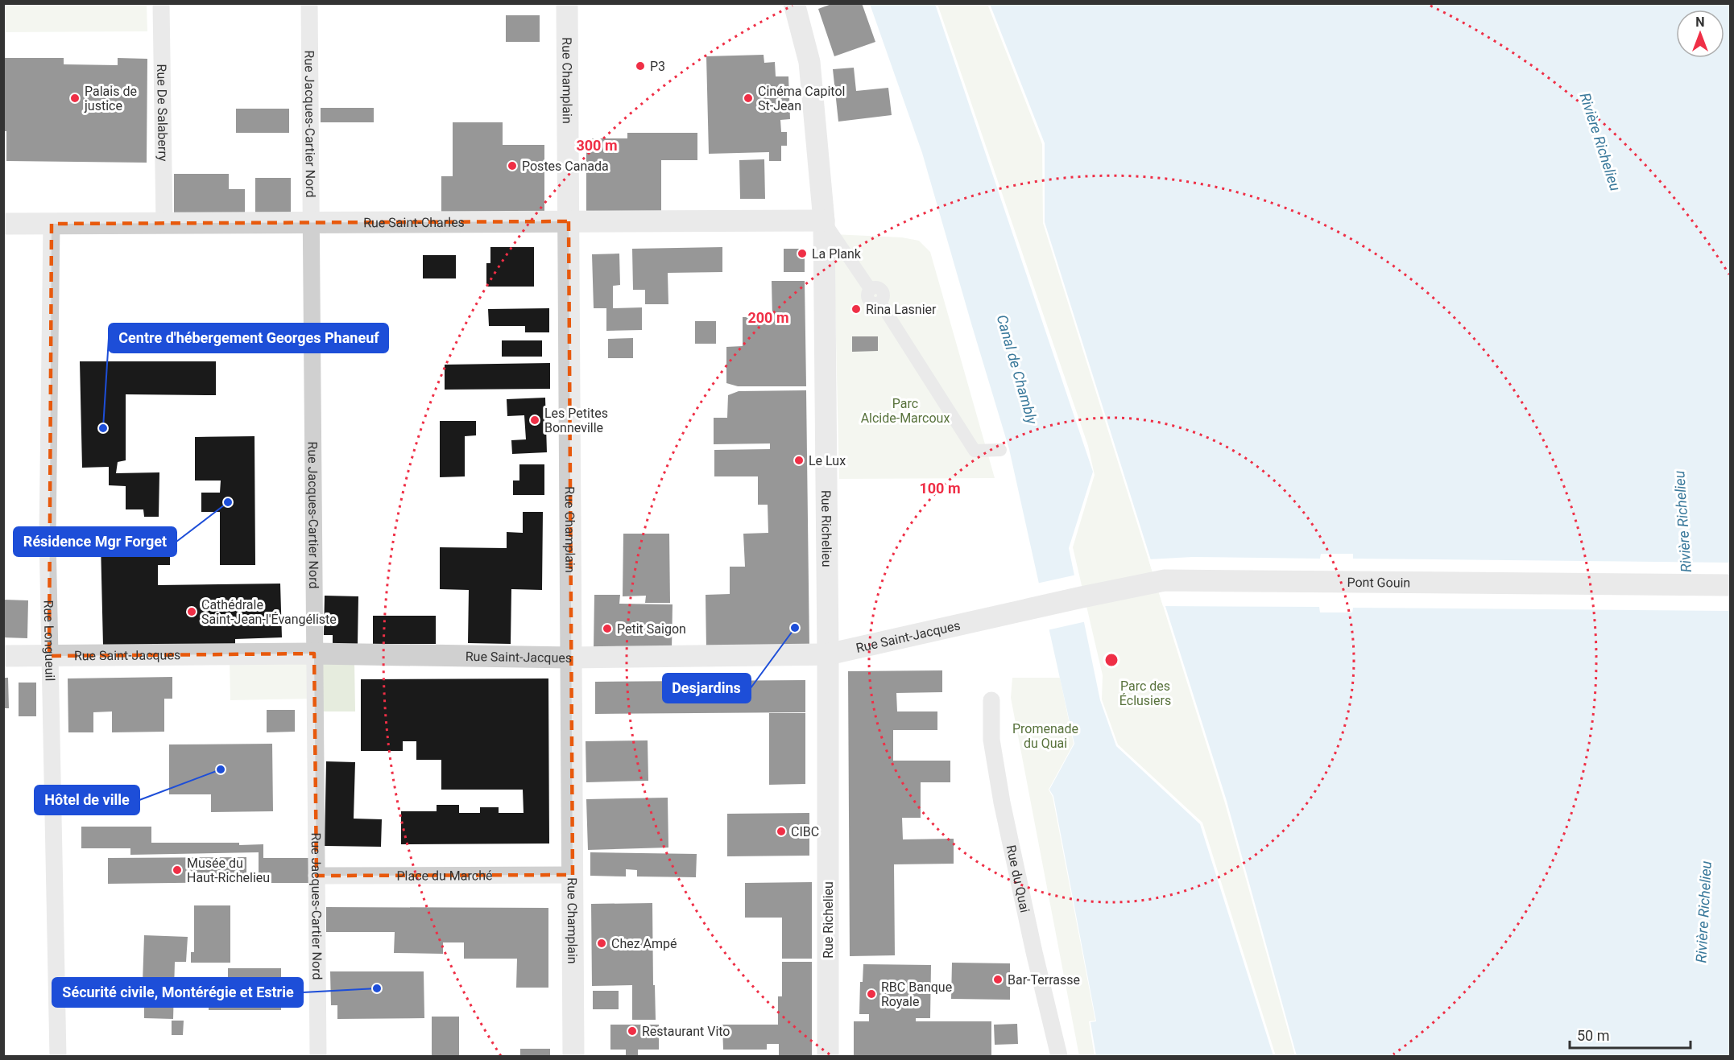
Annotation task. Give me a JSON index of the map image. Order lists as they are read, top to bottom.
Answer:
{
  "streets": {
    "street": [
      "Rue Champlain",
      "Rue De Salaberry",
      "Rue Jacques-Cartier Nord",
      "Rue Saint-Charles",
      "Rue Richelieu",
      "Pont Gouin",
      "Rue Saint-Jacques",
      "Rue Longueuil",
      "Place du Marché",
      "Rue du Quai"
    ]
  },
  "crossings": [
    ["Rue Champlain", "Rue Saint-Charles"],
    ["Rue Champlain", "Rue Saint-Jacques"],
    ["Rue Champlain", "Place du Marché"],
    ["Rue De Salaberry", "Rue Saint-Charles"],
    ["Rue Jacques-Cartier Nord", "Rue Saint-Charles"],
    ["Rue Jacques-Cartier Nord", "Rue Saint-Jacques"],
    ["Rue Jacques-Cartier Nord", "Place du Marché"],
    ["Rue Saint-Charles", "Rue Richelieu"],
    ["Rue Saint-Charles", "Rue Longueuil"],
    ["Rue Richelieu", "Rue Saint-Jacques"],
    ["Pont Gouin", "Rue Saint-Jacques"],
    ["Rue Saint-Jacques", "Rue Longueuil"]
  ],
  "water": ["Rivière Richelieu", "Canal de Chambly"],
  "parks": ["Parc Alcide-Marcoux", "Parc des Éclusiers", "Promenade du Quai"],
  "places": [
    "P3",
    "Palais de justice",
    "Cinéma Capitol St-Jean",
    "Postes Canada",
    "La Plank",
    "Rina Lasnier",
    "Les Petites Bonneville",
    "Centre d'hébergement Georges Phaneuf",
    "Le Lux",
    "Résidence Mgr Forget",
    "Cathédrale Saint-Jean-l'Évangéliste",
    "Desjardins",
    "Petit Saigon",
    "Hôtel de ville",
    "CIBC",
    "Musée du Haut-Richelieu",
    "Chez Ampé",
    "Bar-Terrasse",
    "Sécurité civile, Montérégie et Estrie",
    "RBC Banque Royale",
    "Restaurant Vito"
  ],
  "scale_bar": "50 m",
  "north": "top",
  "rings": ["300 m", "200 m", "100 m"]
}
